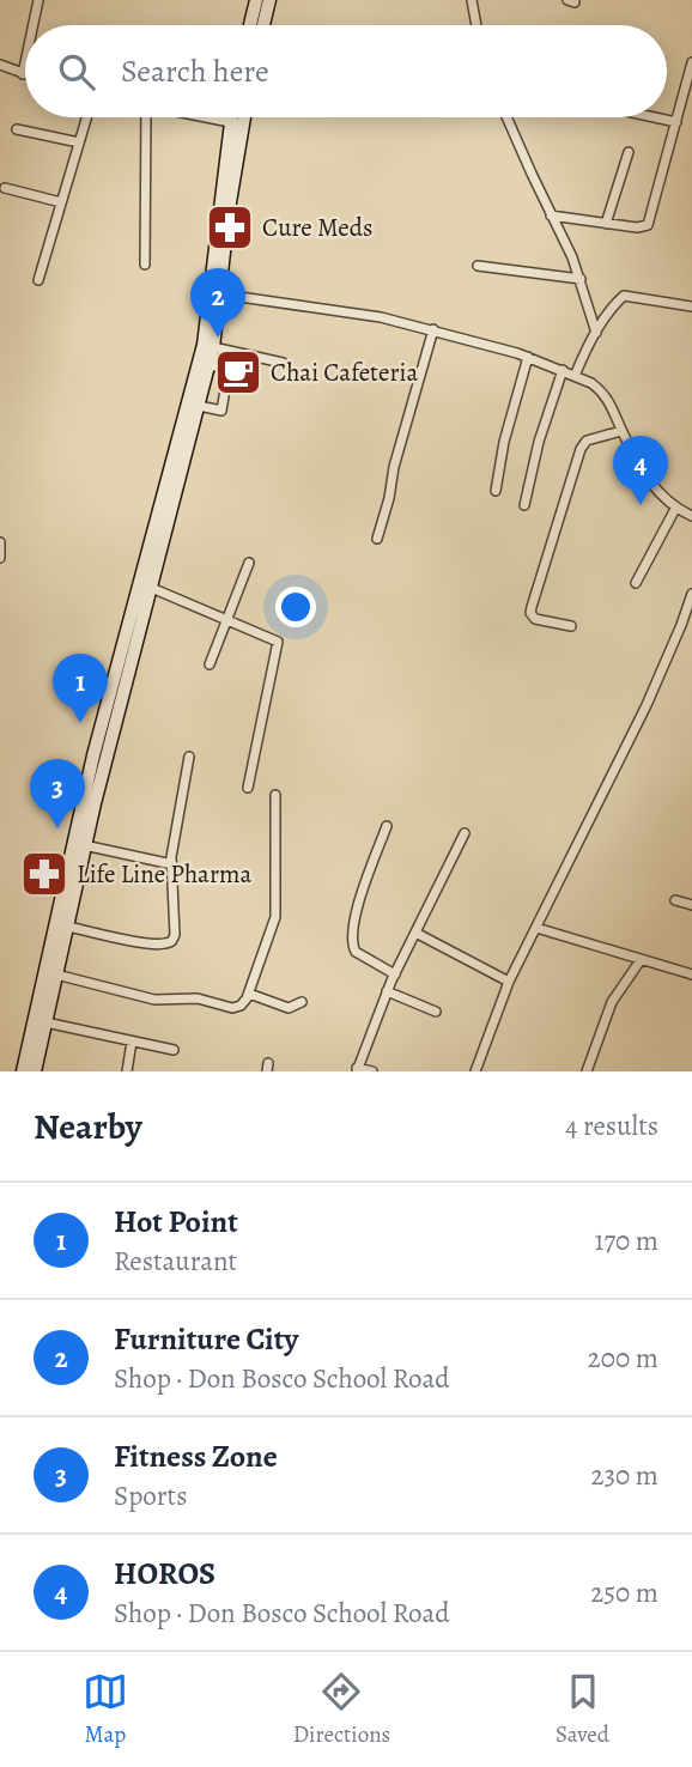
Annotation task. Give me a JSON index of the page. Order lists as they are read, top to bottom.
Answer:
{
  "places": {
    "pharmacy": ["Cure Meds", "Life Line Pharma"],
    "cafe": ["Chai Cafeteria"]
  },
  "page": {
    "search": "Search here",
    "pins": [
      "2",
      "4",
      "1",
      "3"
    ],
    "heading": ["Nearby", "4 results"],
    "list": [
      {
        "mark": "1",
        "name": "Hot Point",
        "note": "Restaurant",
        "value": "170 m"
      },
      {
        "mark": "2",
        "name": "Furniture City",
        "note": "Shop · Don Bosco School Road",
        "value": "200 m"
      },
      {
        "mark": "3",
        "name": "Fitness Zone",
        "note": "Sports",
        "value": "230 m"
      },
      {
        "mark": "4",
        "name": "HOROS",
        "note": "Shop · Don Bosco School Road",
        "value": "250 m"
      }
    ],
    "nav": ["Map", "Directions", "Saved"]
  }
}
